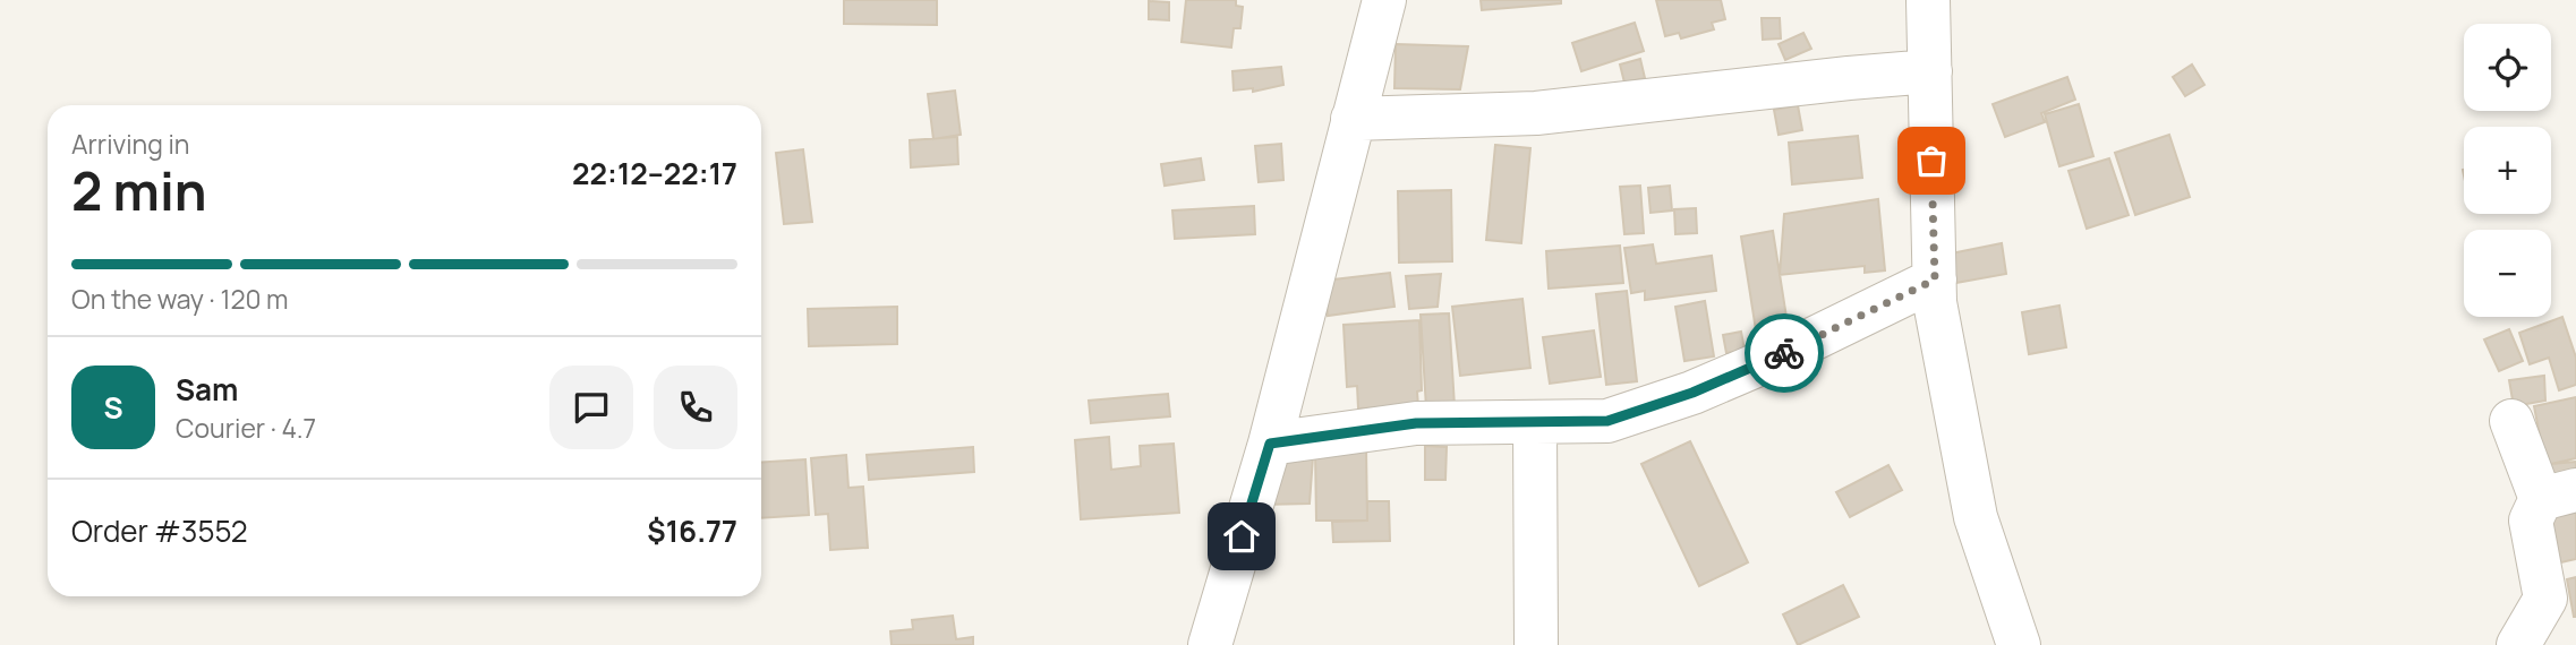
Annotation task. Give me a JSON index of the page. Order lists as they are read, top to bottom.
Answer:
{
  "page": {
    "map_buttons": ["+", "−"],
    "heading": ["2 min", "Arriving in", "22:12–22:17"],
    "panel": [
      "Sam",
      "Courier · 4.7",
      "Order #3552",
      "$16.77"
    ],
    "bar": "On the way · 120 m",
    "round": "S"
  }
}
